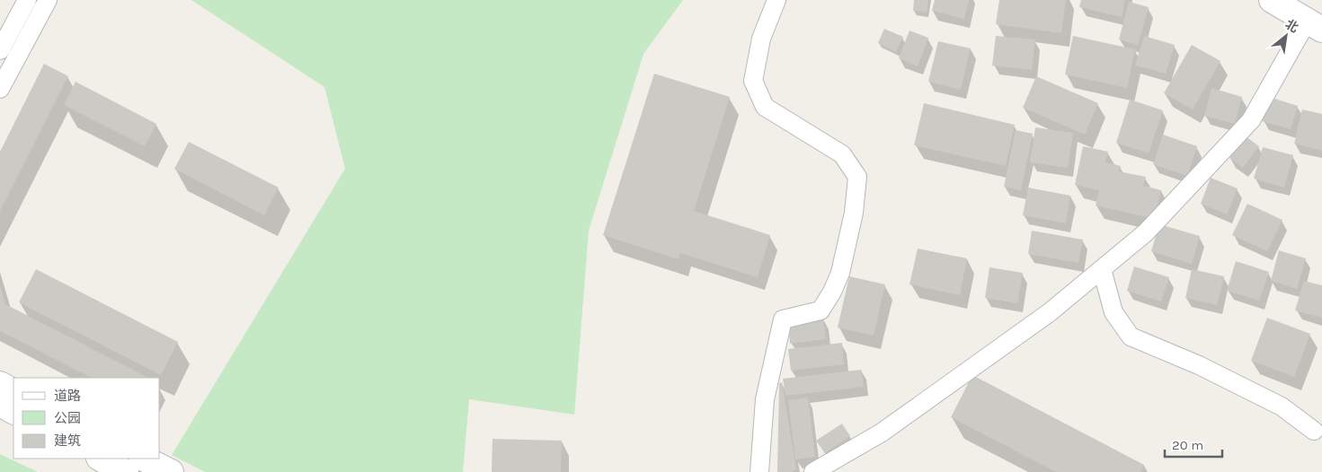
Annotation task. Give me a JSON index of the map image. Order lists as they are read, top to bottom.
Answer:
{
  "legend": ["道路", "公园", "建筑"],
  "scale_bar": "20 m",
  "north": "top right"
}
